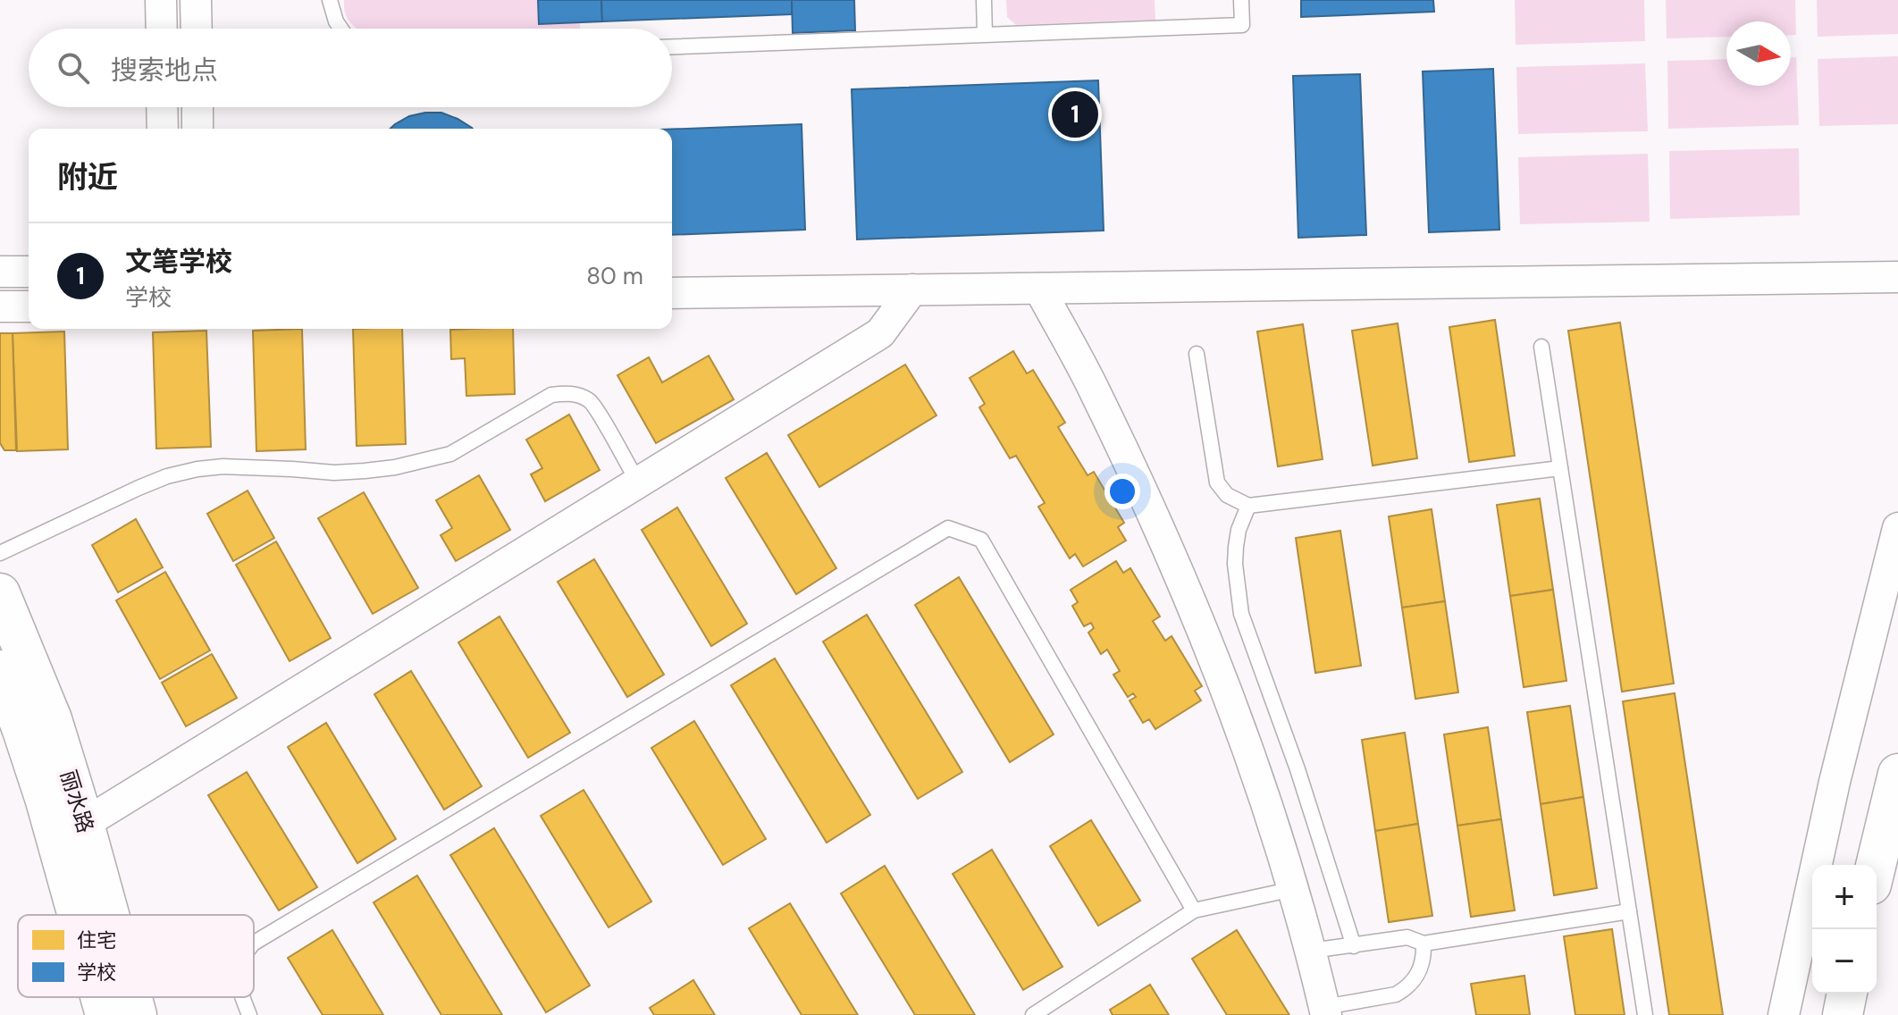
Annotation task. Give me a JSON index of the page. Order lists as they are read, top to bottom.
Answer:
{
  "streets": {
    "street": ["丽水路"]
  },
  "legend": ["住宅", "学校"],
  "north": "right",
  "page": {
    "search": "搜索地点",
    "pins": "1",
    "heading": "附近",
    "list": [
      {
        "mark": "1",
        "name": "文笔学校",
        "note": "学校",
        "value": "80 m"
      }
    ],
    "map_buttons": ["+", "−"]
  }
}
